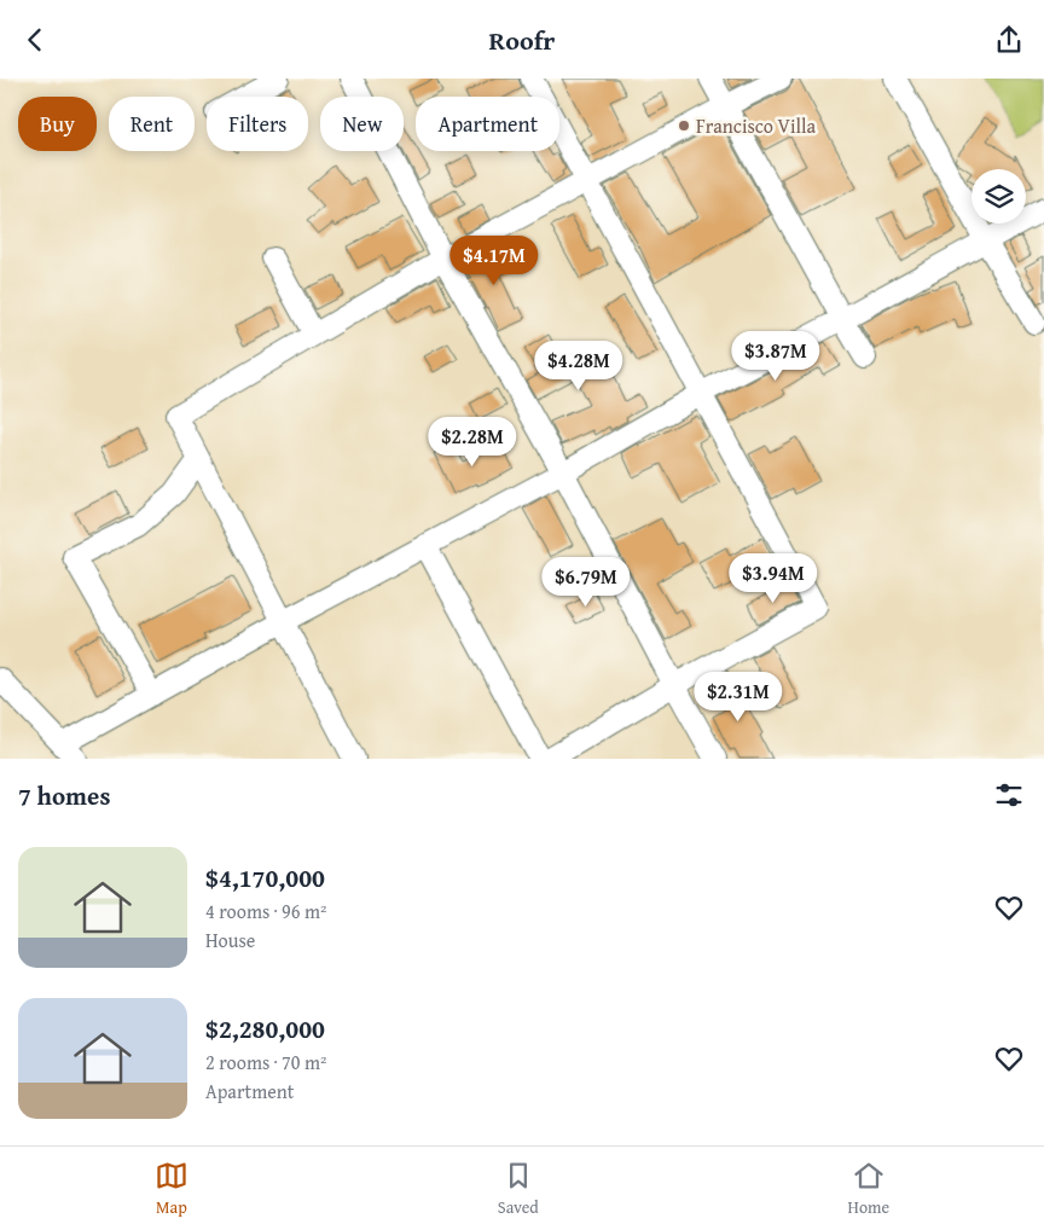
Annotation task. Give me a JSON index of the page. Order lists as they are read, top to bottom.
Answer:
{
  "places": ["Francisco Villa"],
  "page": {
    "header": "Roofr",
    "chip": [
      "Buy",
      "Rent",
      "Filters",
      "New",
      "Apartment"
    ],
    "price": [
      "$4.17M",
      "$3.87M",
      "$4.28M",
      "$2.28M",
      "$3.94M",
      "$6.79M",
      "$2.31M"
    ],
    "heading": "7 homes",
    "list": [
      {
        "name": "$4,170,000",
        "note": "4 rooms · 96 m² · House"
      },
      {
        "name": "$2,280,000",
        "note": "2 rooms · 70 m² · Apartment"
      }
    ],
    "tabs": ["Map", "Saved", "Home"]
  }
}
